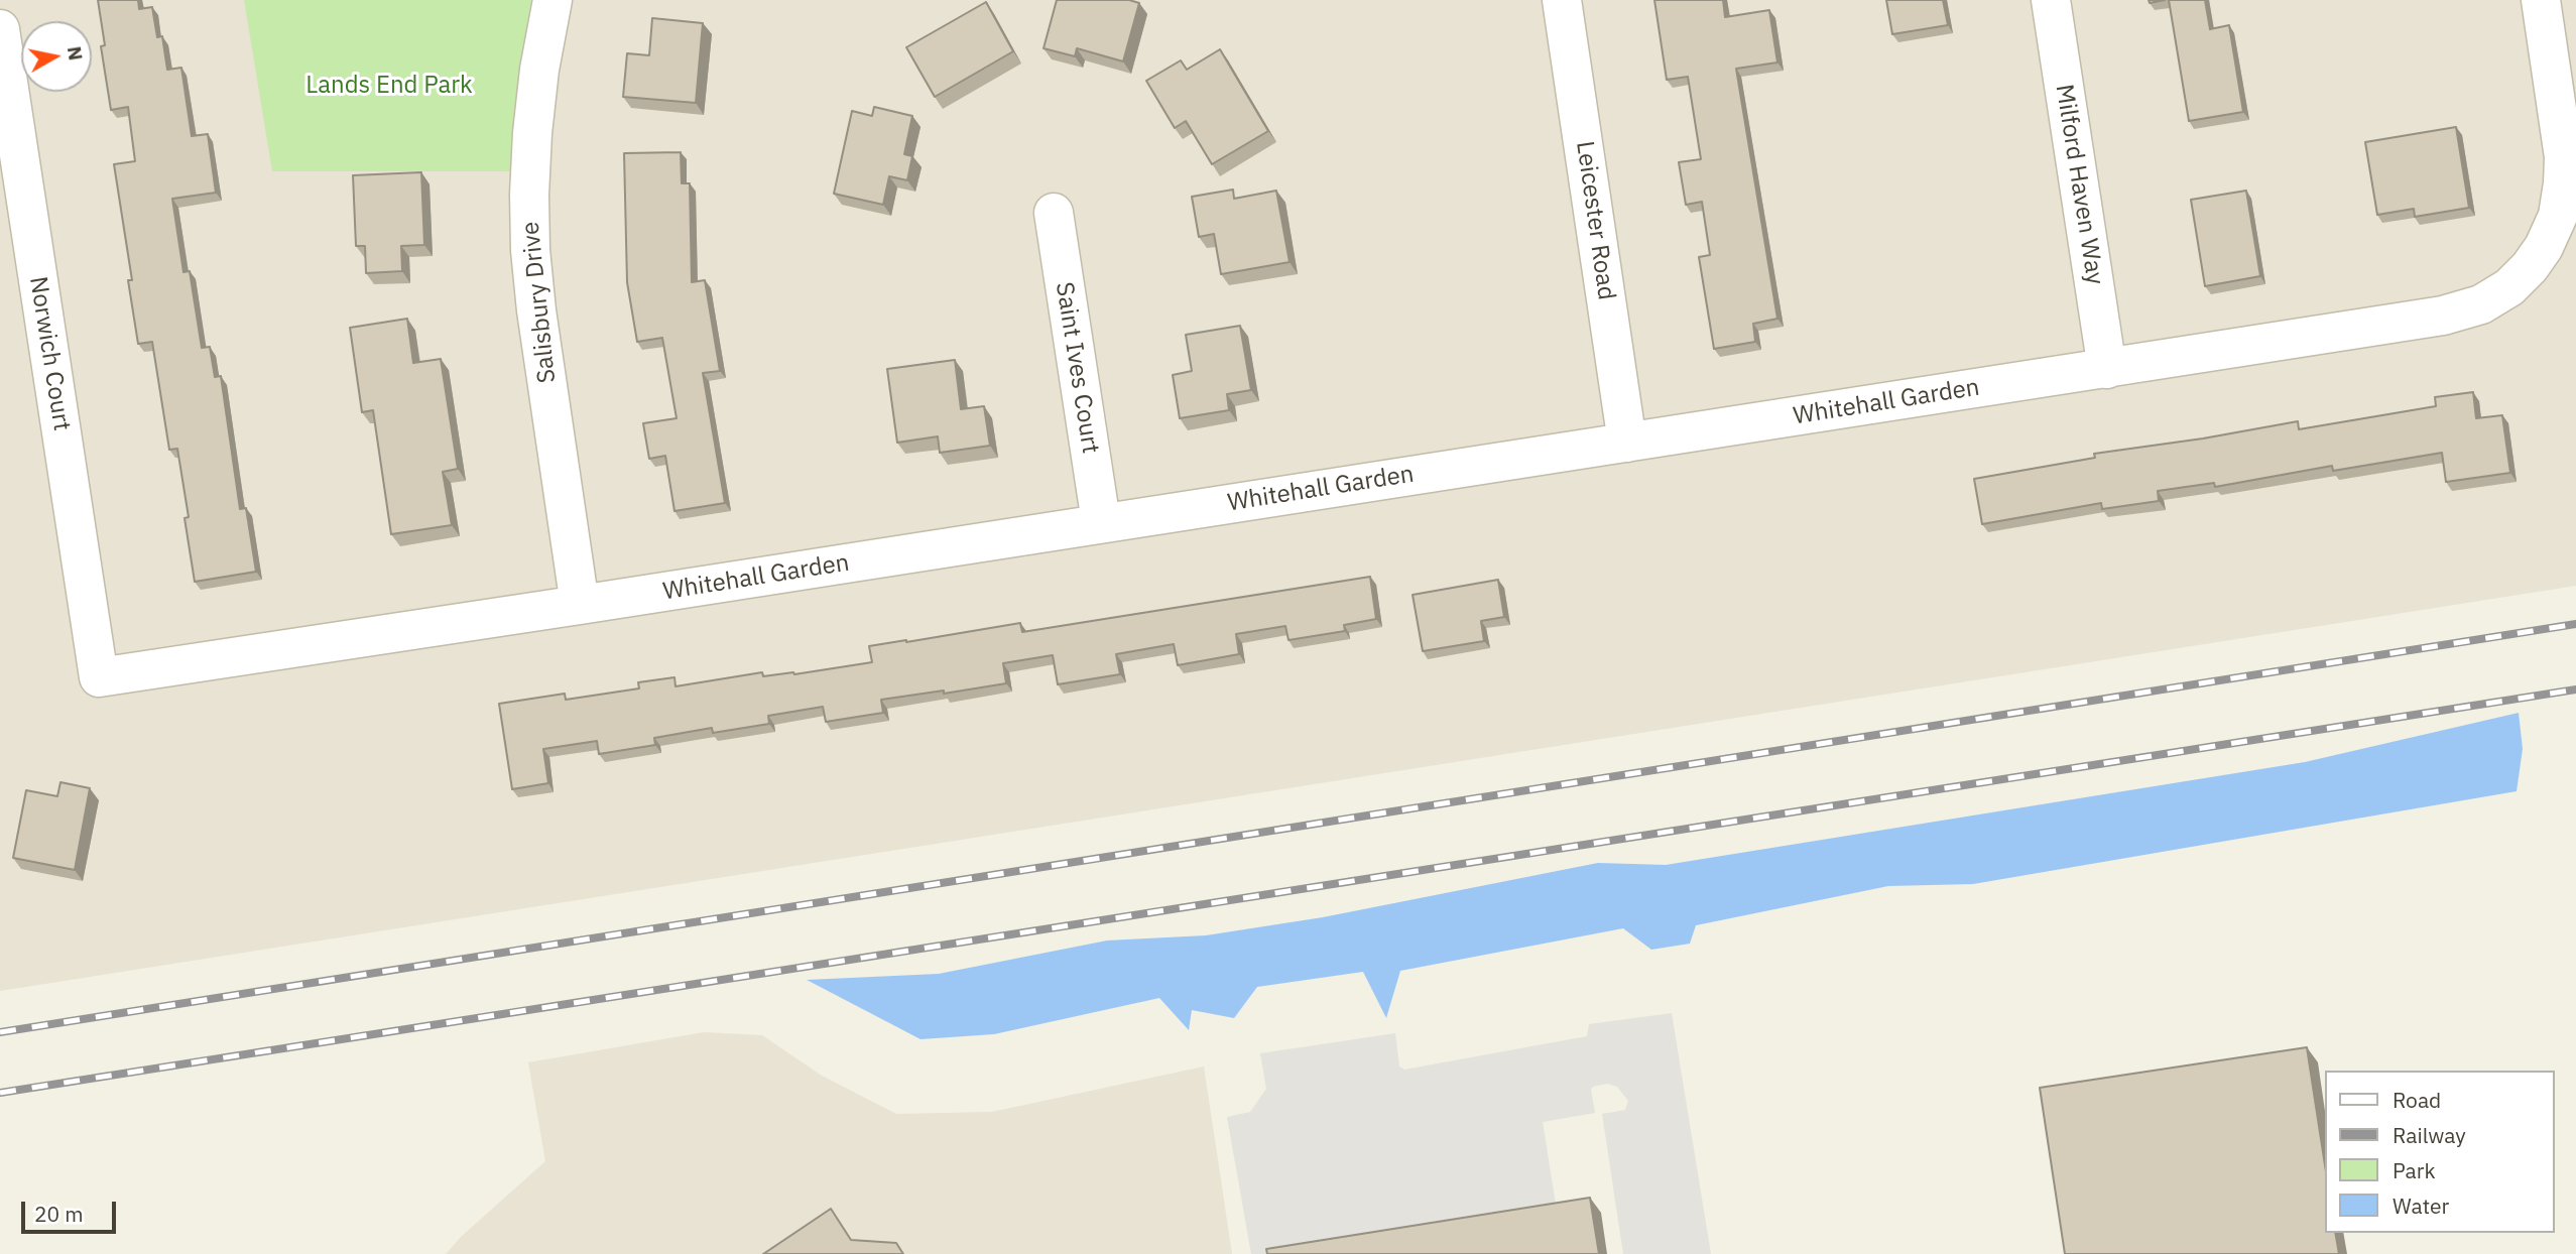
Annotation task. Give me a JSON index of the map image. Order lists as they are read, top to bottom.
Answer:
{
  "streets": {
    "street": [
      "Milford Haven Way",
      "Leicester Road",
      "Salisbury Drive",
      "Norwich Court",
      "Saint Ives Court",
      "Whitehall Garden"
    ]
  },
  "crossings": [
    ["Milford Haven Way", "Whitehall Garden"],
    ["Leicester Road", "Whitehall Garden"],
    ["Salisbury Drive", "Whitehall Garden"],
    ["Norwich Court", "Whitehall Garden"],
    ["Saint Ives Court", "Whitehall Garden"]
  ],
  "parks": ["Lands End Park"],
  "legend": [
    "Road",
    "Railway",
    "Park",
    "Water"
  ],
  "scale_bar": "20 m",
  "north": "right"
}
